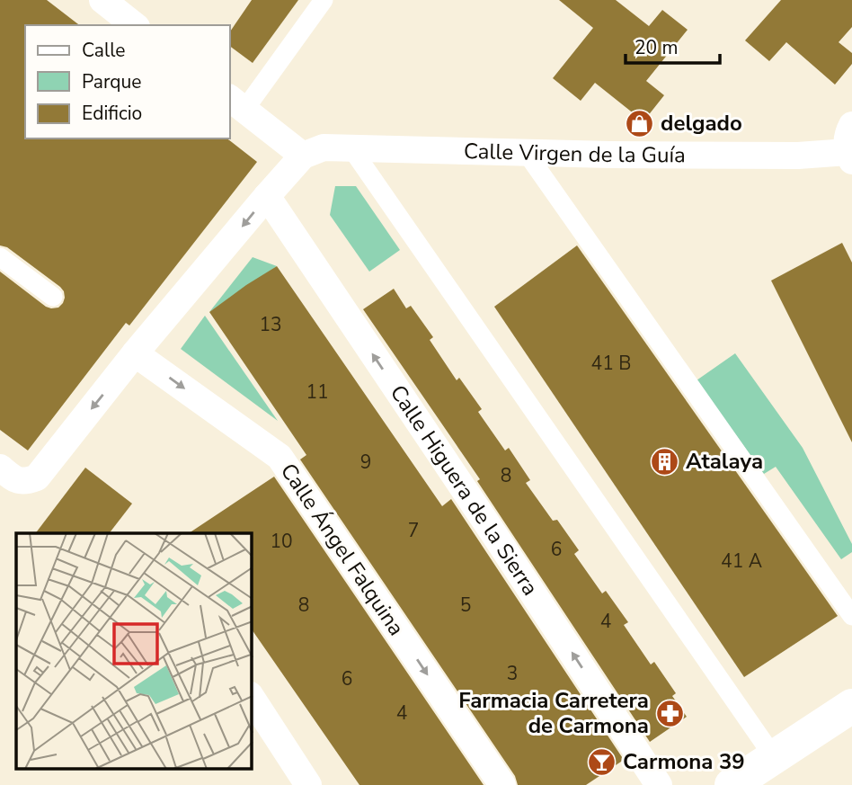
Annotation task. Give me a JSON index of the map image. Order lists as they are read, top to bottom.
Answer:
{
  "streets": {
    "street": ["Calle Virgen de la Guía", "Calle Higuera de la Sierra", "Calle Ángel Falquina"]
  },
  "places": {
    "shop": ["delgado"],
    "building": ["Atalaya"],
    "pharmacy": ["Farmacia Carretera de Carmona"],
    "bar": ["Carmona 39"]
  },
  "house_numbers": [
    "13",
    "41 B",
    "11",
    "9",
    "8",
    "7",
    "10",
    "6",
    "41 A",
    "8",
    "5",
    "4",
    "3",
    "6",
    "4"
  ],
  "legend": ["Calle", "Parque", "Edificio"],
  "scale_bar": "20 m"
}
